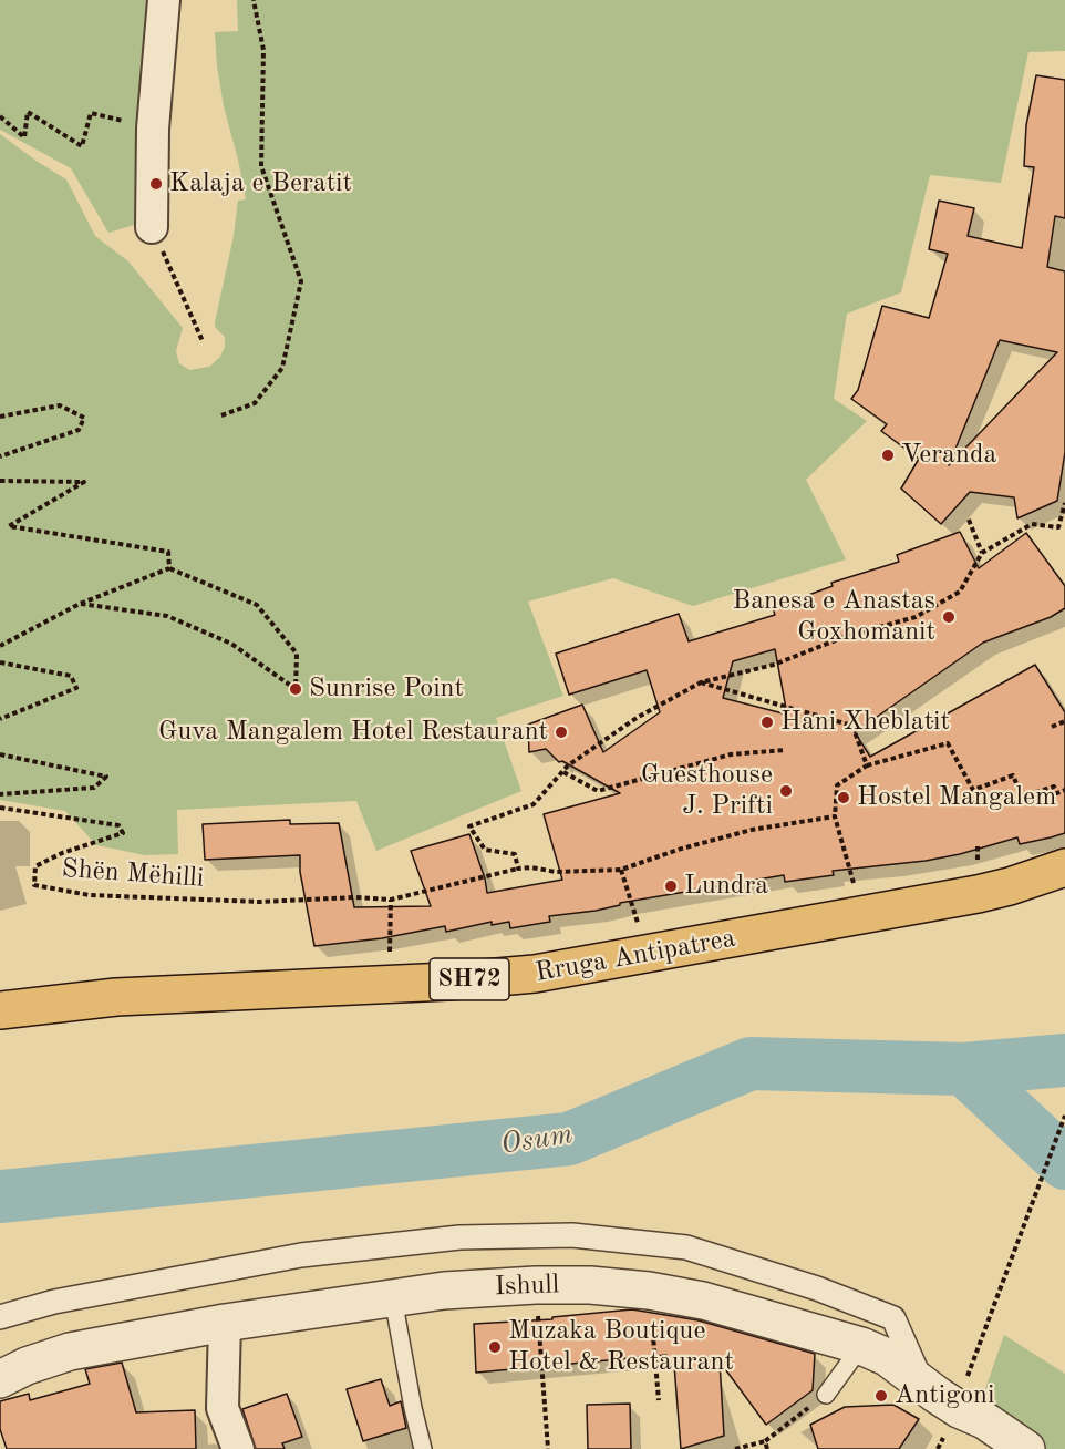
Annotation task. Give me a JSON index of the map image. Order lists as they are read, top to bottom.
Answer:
{
  "streets": {
    "main road": ["Rruga Antipatrea", "SH72"],
    "street": ["Ishull"],
    "path": ["Shën Mëhilli"]
  },
  "crossings": [
    ["Rruga Antipatrea", "SH72"]
  ],
  "water": ["Osum"],
  "places": [
    "Kalaja e Beratit",
    "Veranda",
    "Banesa e Anastas Goxhomanit",
    "Sunrise Point",
    "Hani Xheblatit",
    "Guva Mangalem Hotel Restaurant",
    "Guesthouse J. Prifti",
    "Hostel Mangalem",
    "Lundra",
    "Muzaka Boutique Hotel & Restaurant",
    "Antigoni"
  ]
}
